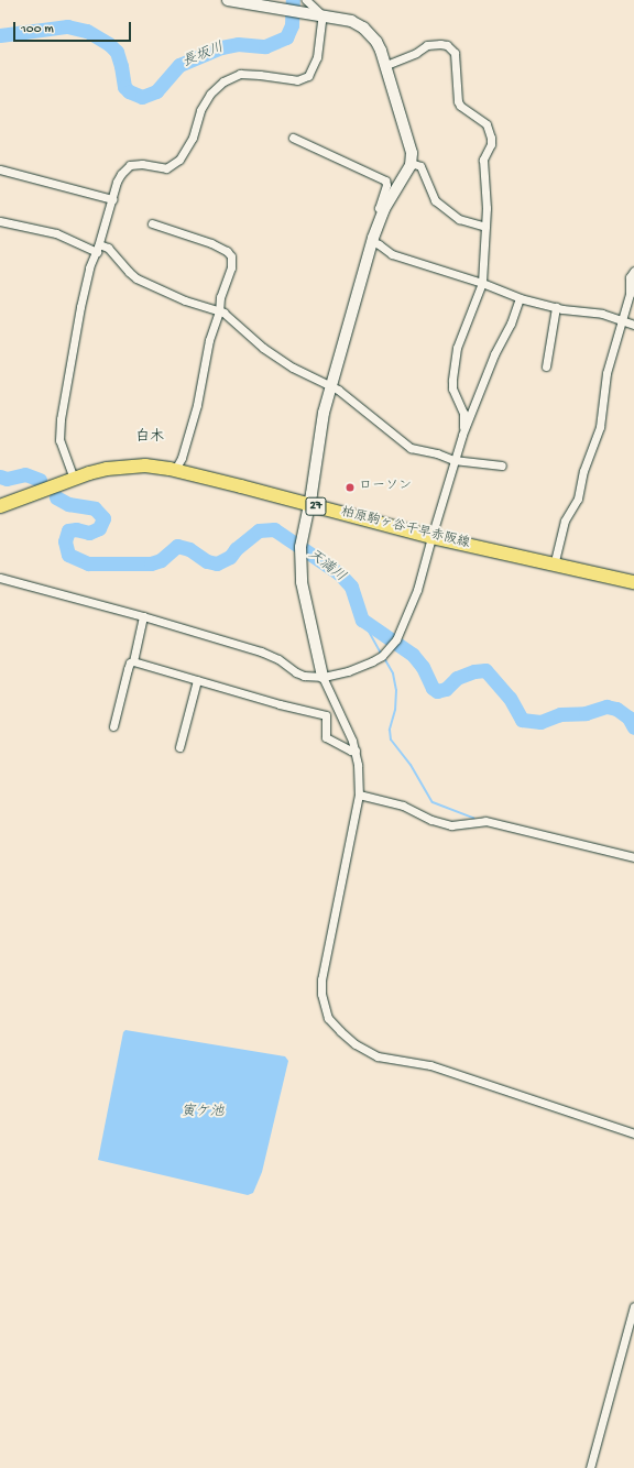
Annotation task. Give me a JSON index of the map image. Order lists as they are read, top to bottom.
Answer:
{
  "streets": {
    "main road": ["27", "柏原駒ヶ谷千早赤阪線"]
  },
  "districts": ["白木"],
  "water": ["長坂川", "天満川", "寅ケ池"],
  "places": ["ローソン"],
  "scale_bar": "100 m"
}
